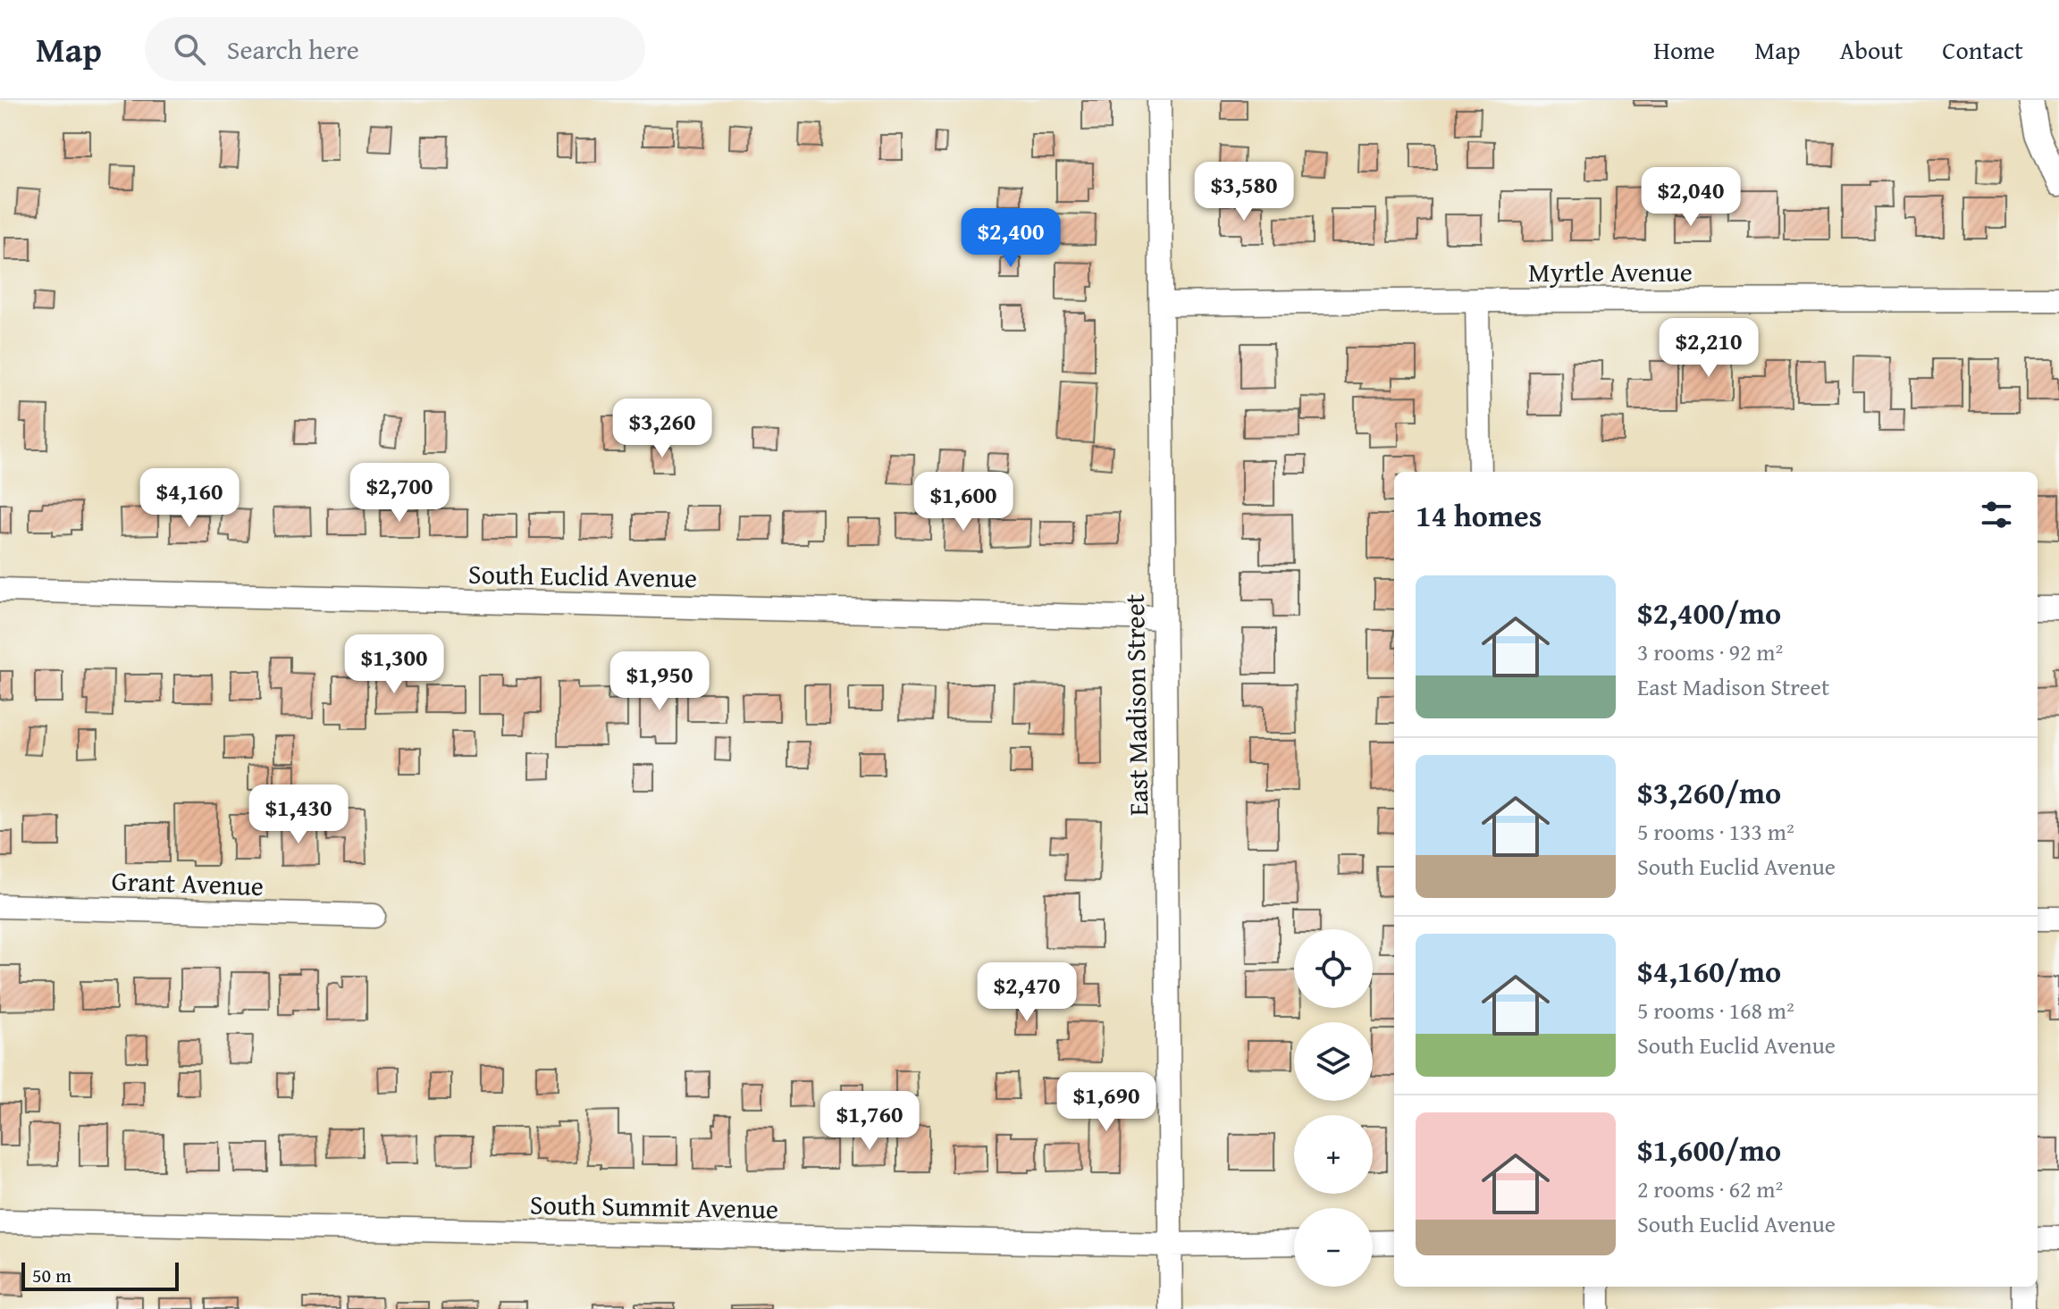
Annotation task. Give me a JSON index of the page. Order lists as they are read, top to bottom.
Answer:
{
  "streets": {
    "street": [
      "Myrtle Avenue",
      "South Euclid Avenue",
      "East Madison Street",
      "Grant Avenue",
      "South Summit Avenue"
    ]
  },
  "crossings": [
    ["Myrtle Avenue", "East Madison Street"],
    ["South Euclid Avenue", "East Madison Street"],
    ["East Madison Street", "South Summit Avenue"]
  ],
  "scale_bar": "50 m",
  "page": {
    "header": "Map",
    "search": "Search here",
    "nav": [
      "Home",
      "Map",
      "About",
      "Contact"
    ],
    "price": [
      "$3,580",
      "$2,040",
      "$2,400",
      "$2,210",
      "$3,260",
      "$2,700",
      "$4,160",
      "$1,600",
      "$1,300",
      "$1,950",
      "$1,430",
      "$2,470",
      "$1,690",
      "$1,760"
    ],
    "heading": "14 homes",
    "list": [
      {
        "name": "$2,400/mo",
        "note": "3 rooms · 92 m² · East Madison Street"
      },
      {
        "name": "$3,260/mo",
        "note": "5 rooms · 133 m² · South Euclid Avenue"
      },
      {
        "name": "$4,160/mo",
        "note": "5 rooms · 168 m² · South Euclid Avenue"
      },
      {
        "name": "$1,600/mo",
        "note": "2 rooms · 62 m² · South Euclid Avenue"
      }
    ],
    "map_buttons": ["+", "−"],
    "scale": "50 m"
  }
}
